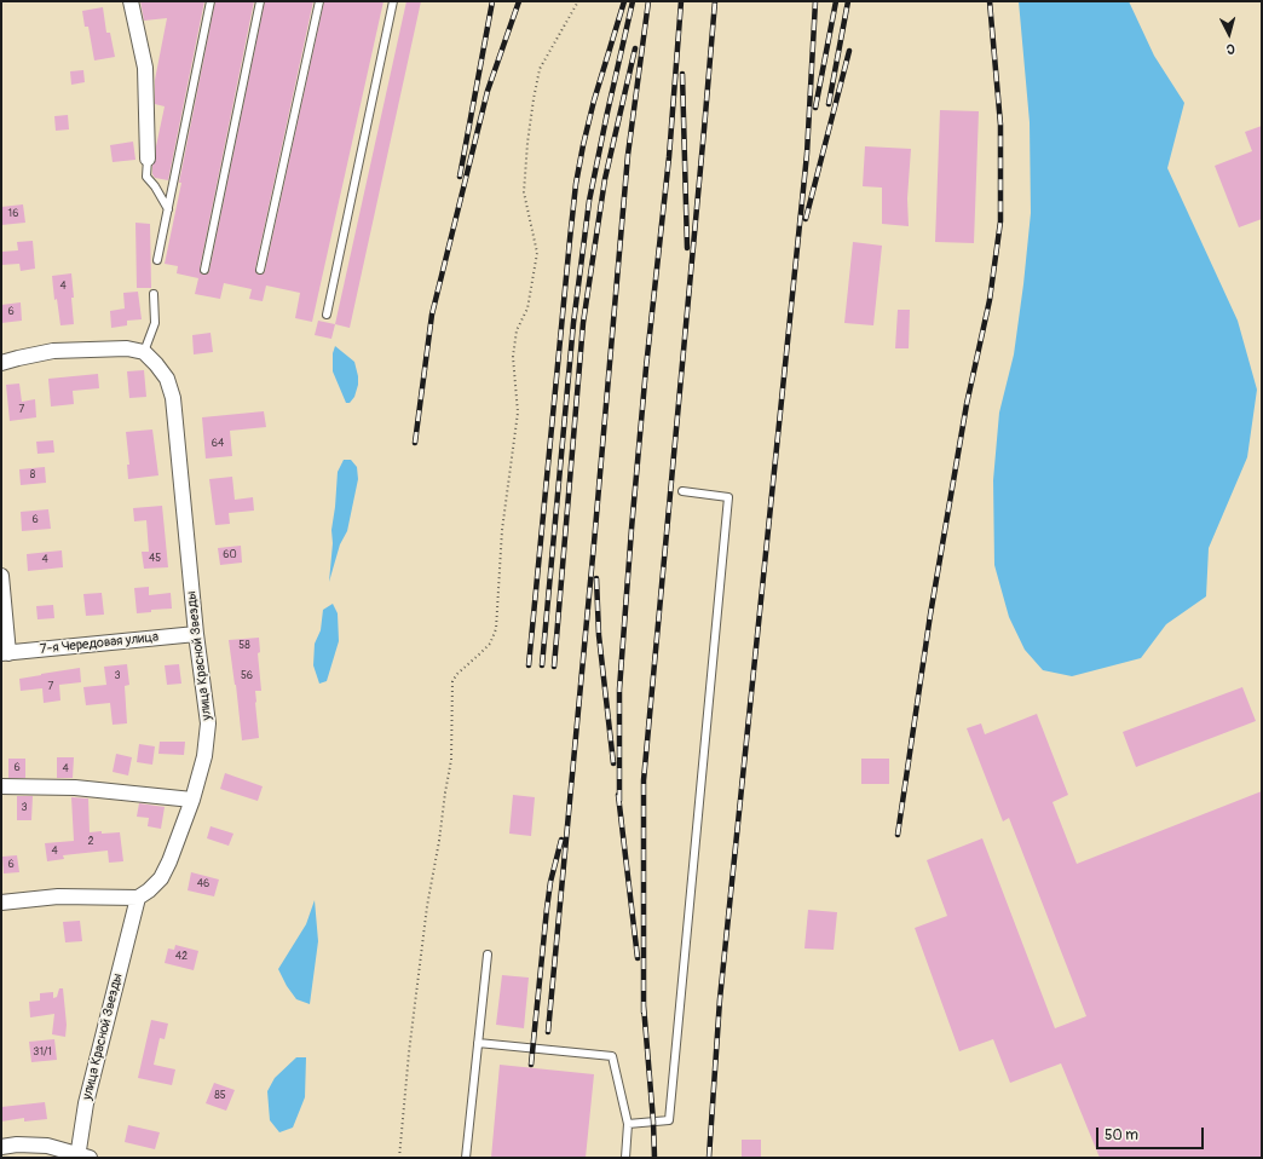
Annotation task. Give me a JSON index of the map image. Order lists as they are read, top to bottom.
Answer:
{
  "streets": {
    "street": ["7-я Чередовая улица", "улица Красной Звезды"]
  },
  "crossings": [
    ["7-я Чередовая улица", "улица Красной Звезды"]
  ],
  "house_numbers": [
    "16",
    "4",
    "6",
    "7",
    "64",
    "8",
    "6",
    "60",
    "45",
    "4",
    "58",
    "3",
    "56",
    "7",
    "6",
    "4",
    "3",
    "2",
    "4",
    "6",
    "46",
    "42",
    "31/1",
    "85"
  ],
  "scale_bar": "50 m",
  "north": "bottom"
}
